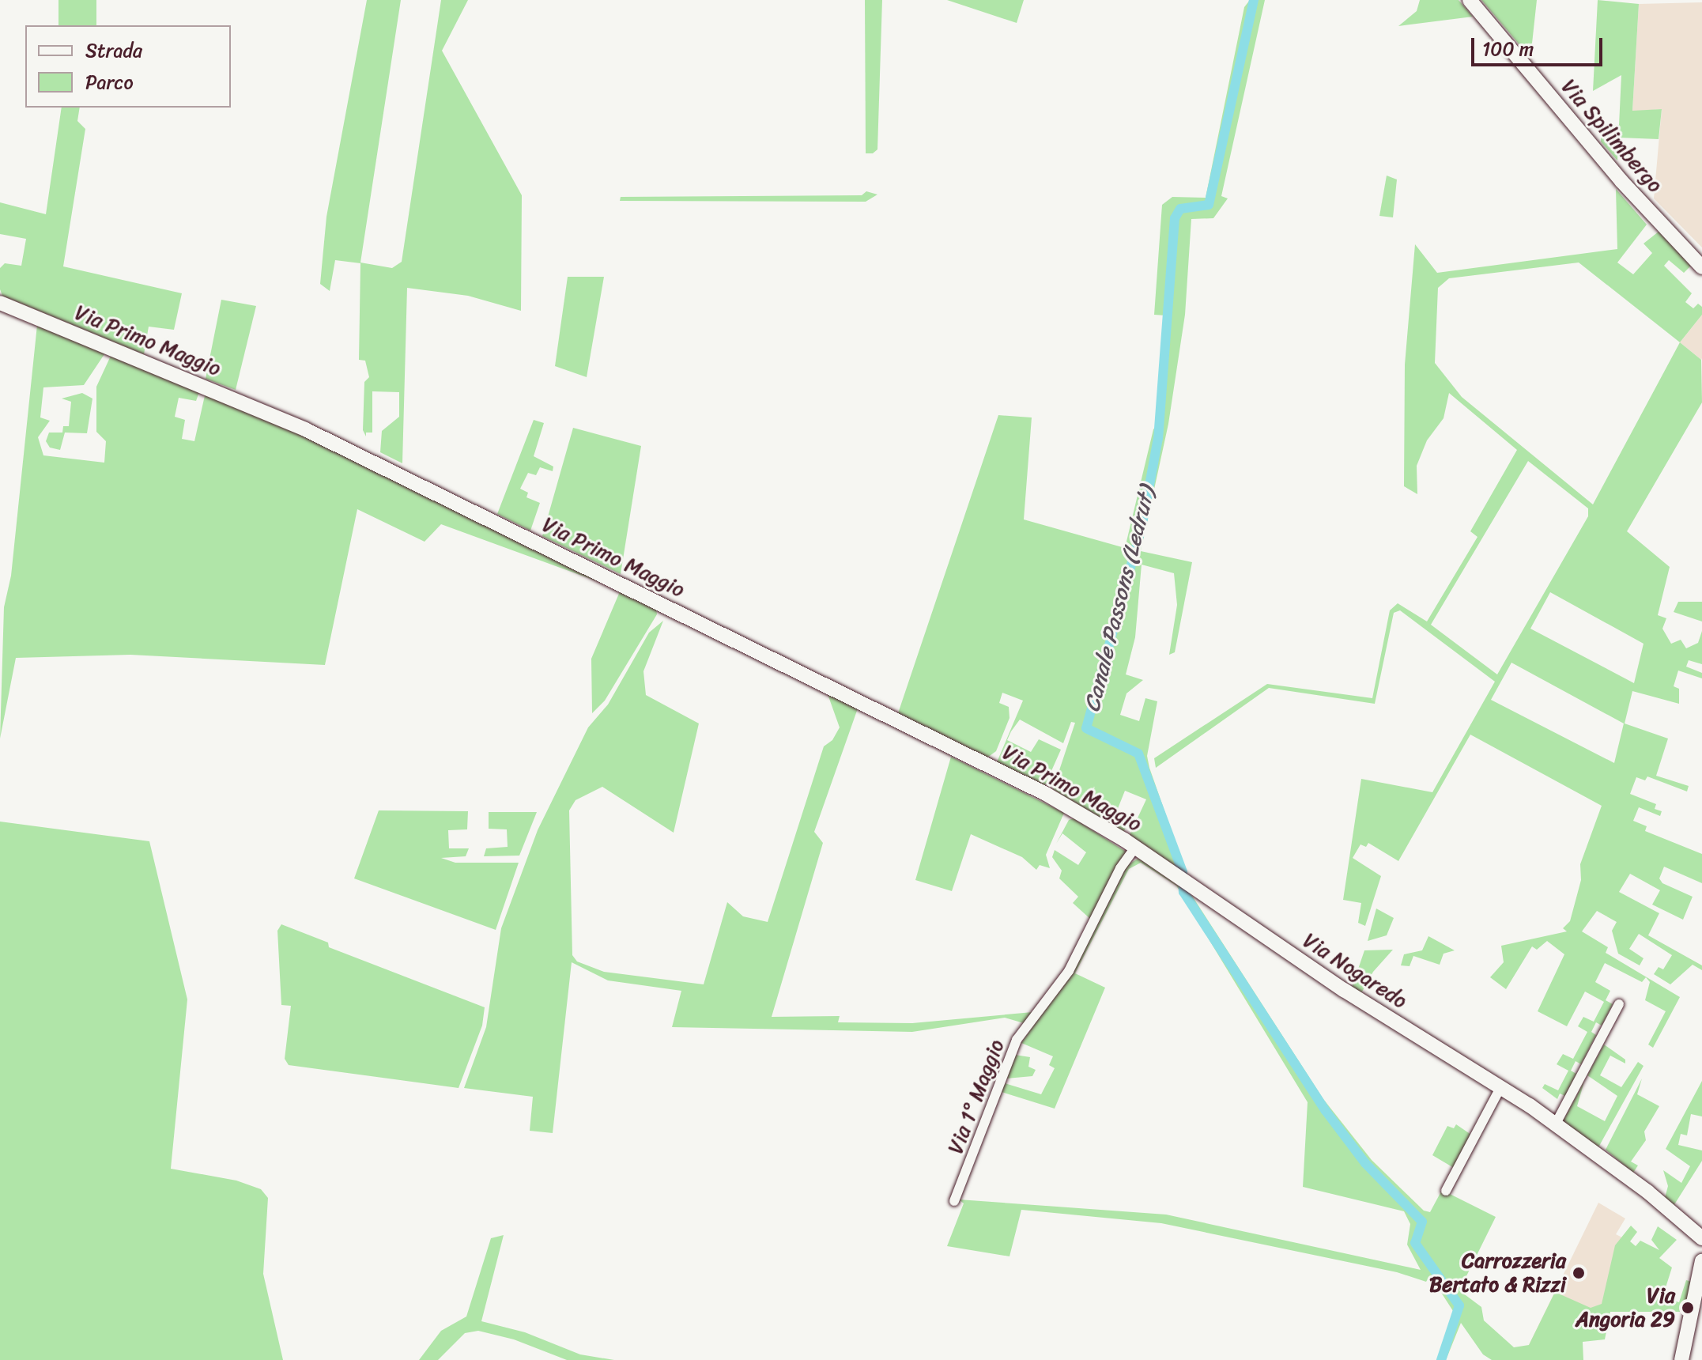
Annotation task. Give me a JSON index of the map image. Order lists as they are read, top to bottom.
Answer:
{
  "streets": {
    "street": [
      "Via Spilimbergo",
      "Via Primo Maggio",
      "Via Nogaredo",
      "Via 1° Maggio"
    ]
  },
  "crossings": [
    ["Via Primo Maggio", "Via Nogaredo"],
    ["Via Primo Maggio", "Via 1° Maggio"]
  ],
  "water": ["Canale Passons (Ledrut)"],
  "places": ["Carrozzeria Bertato & Rizzi", "Via Angoria 29"],
  "legend": ["Strada", "Parco"],
  "scale_bar": "100 m"
}
